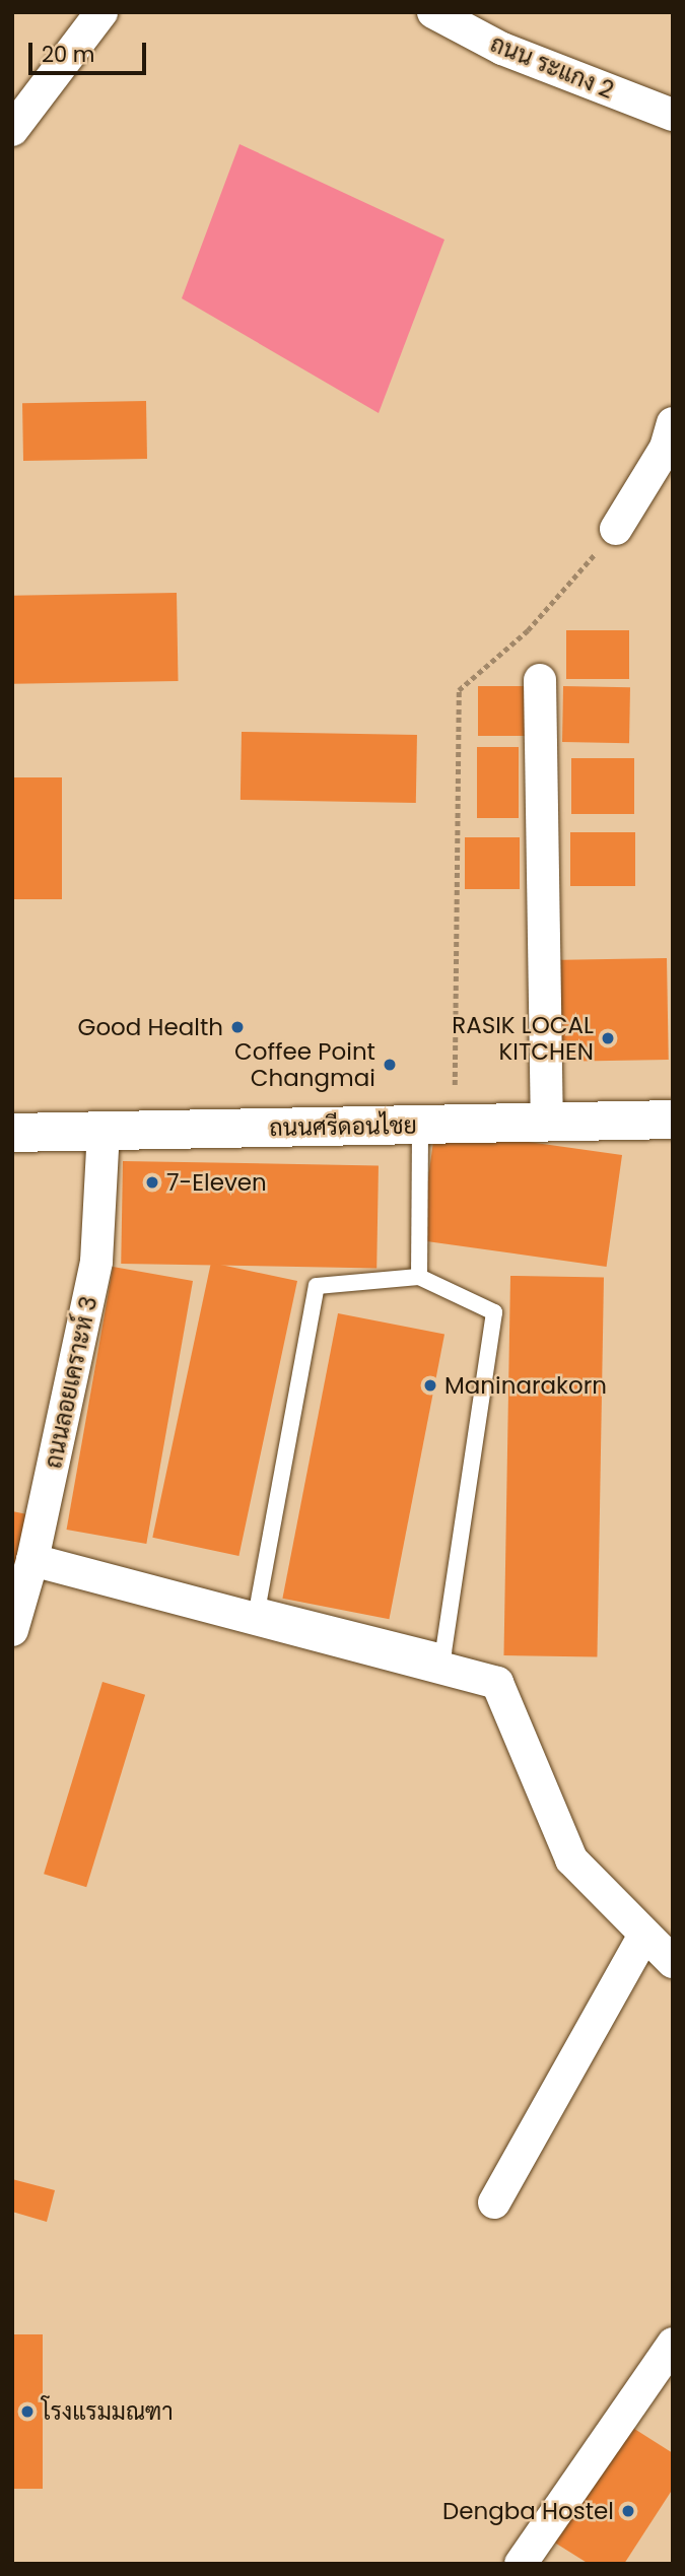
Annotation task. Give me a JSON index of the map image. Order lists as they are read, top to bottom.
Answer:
{
  "streets": {
    "street": ["ถนน ระแกง 2", "ถนนศรีดอนไชย", "ถนนลอยเคราะห์ 3"]
  },
  "crossings": [
    ["ถนนศรีดอนไชย", "ถนนลอยเคราะห์ 3"]
  ],
  "places": [
    "Good Health",
    "RASIK LOCAL KITCHEN",
    "Coffee Point Changmai",
    "7-Eleven",
    "Maninarakorn",
    "โรงแรมมณฑา",
    "Dengba Hostel"
  ],
  "scale_bar": "20 m"
}
